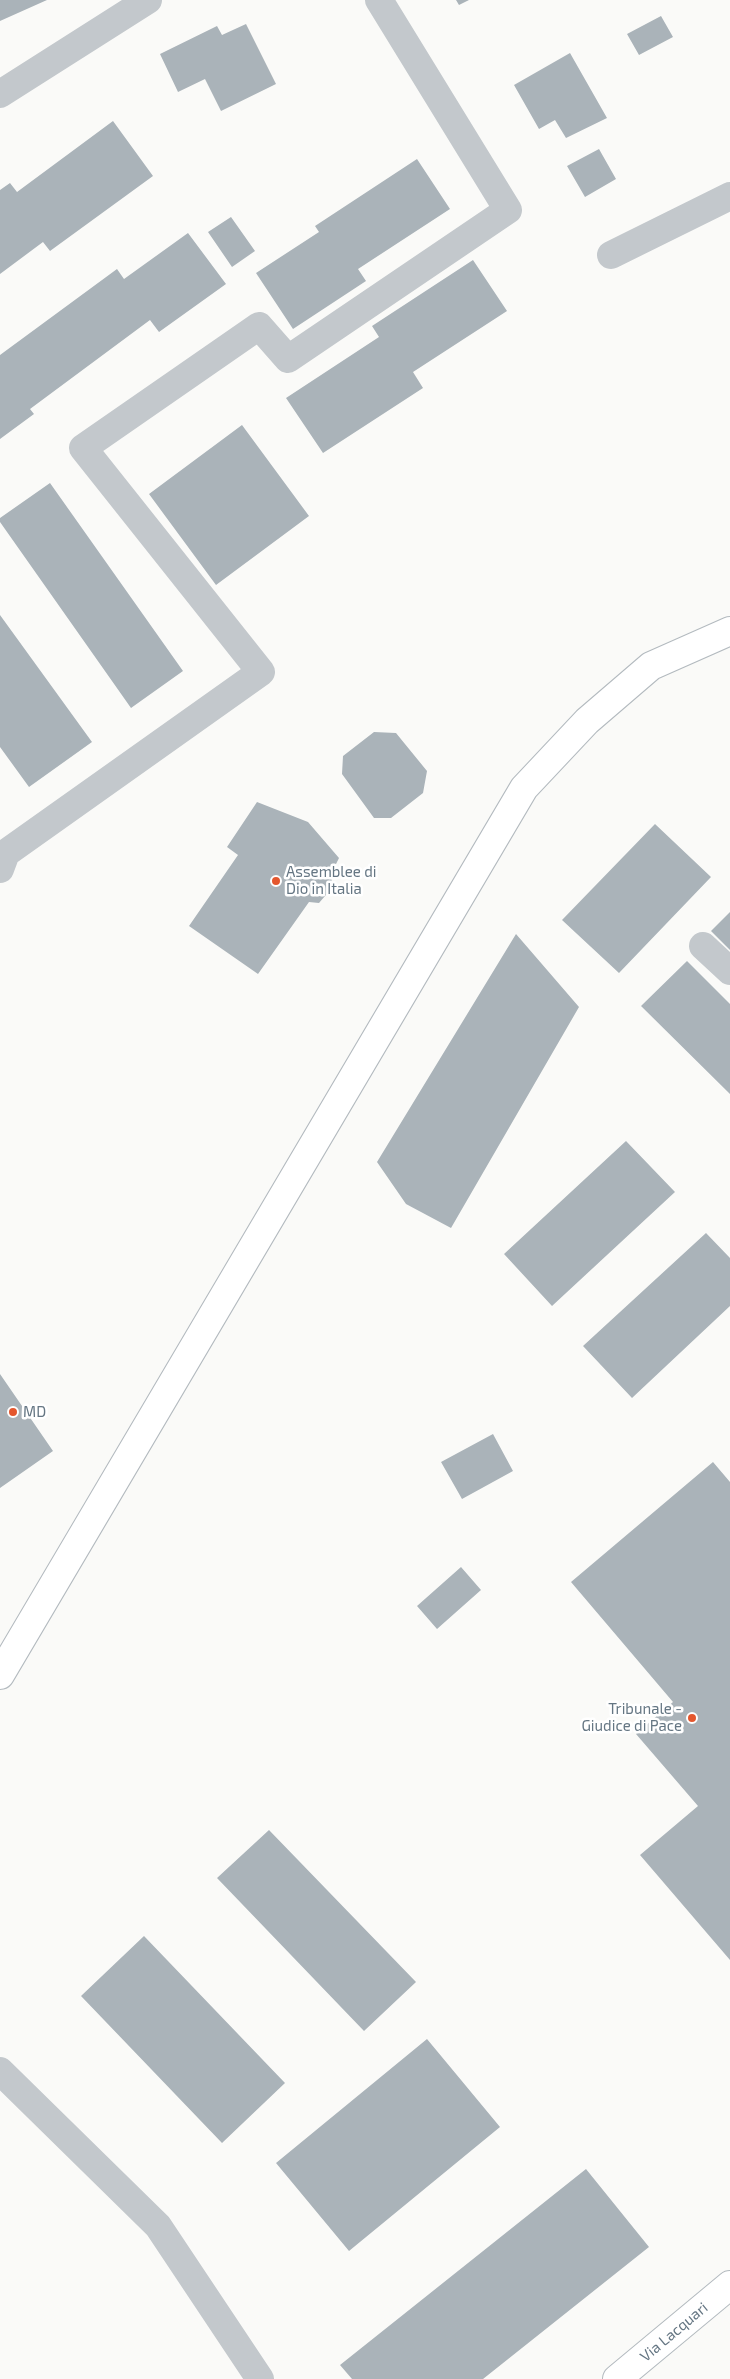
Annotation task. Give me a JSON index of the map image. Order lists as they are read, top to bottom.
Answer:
{
  "streets": {
    "street": ["Via Lacquari"]
  },
  "places": ["Assemblee di Dio in Italia", "MD", "Tribunale - Giudice di Pace"]
}
